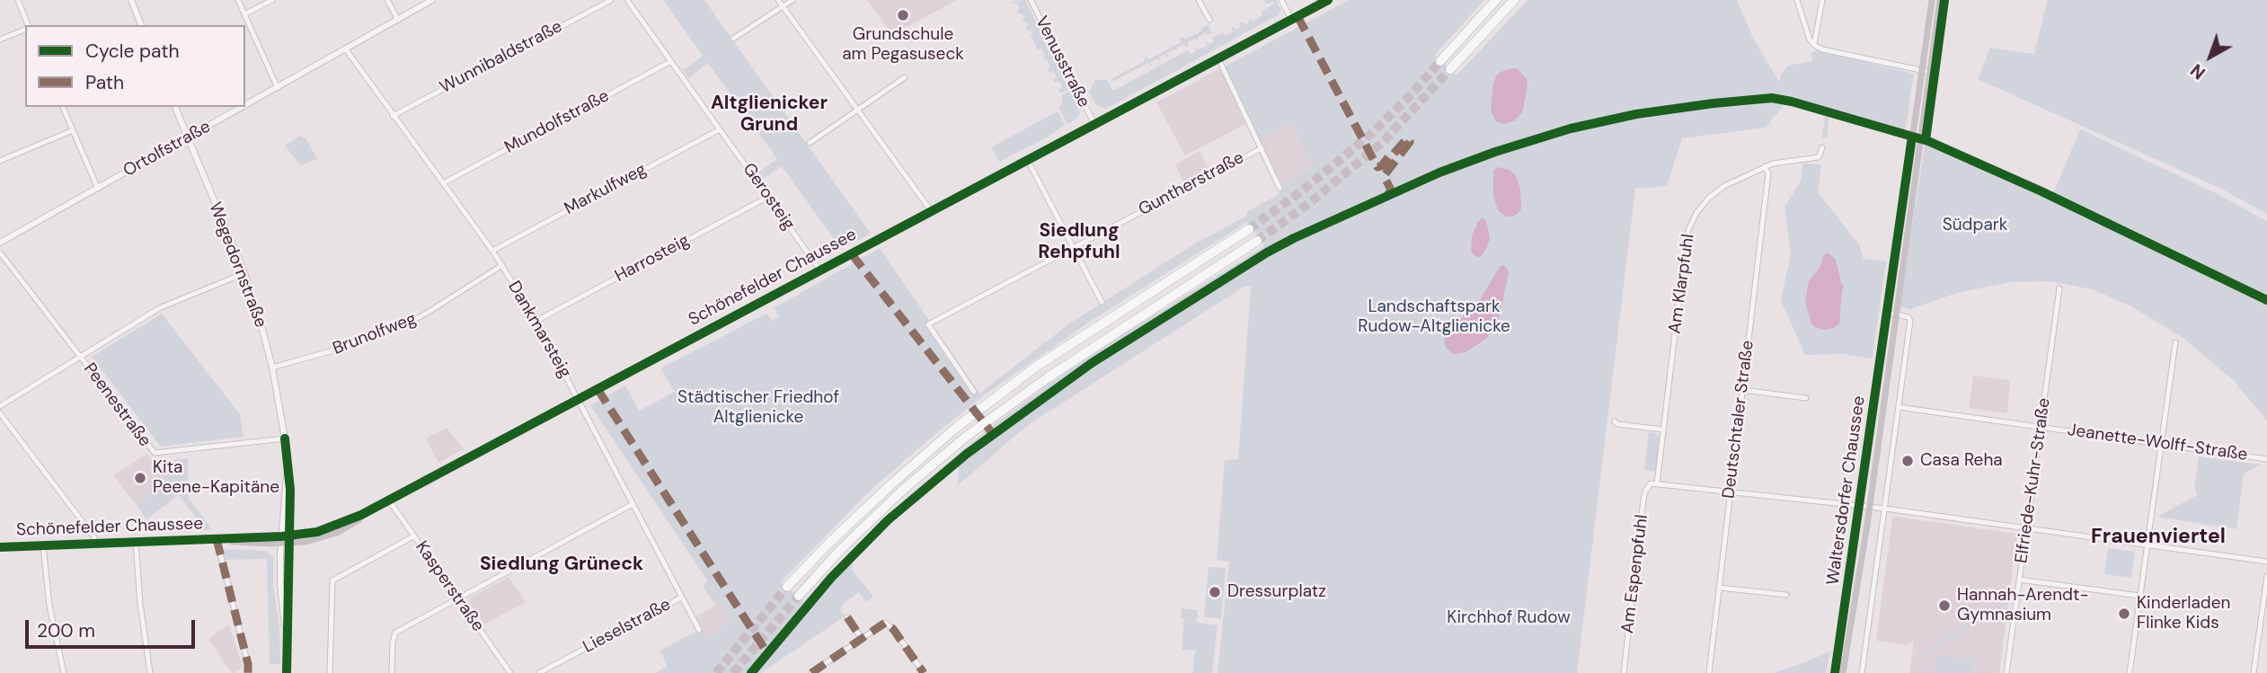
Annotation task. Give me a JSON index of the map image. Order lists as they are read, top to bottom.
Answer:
{
  "streets": {
    "main road": ["Schönefelder Chaussee", "Waltersdorfer Chaussee"],
    "street": [
      "Wunnibaldstraße",
      "Venusstraße",
      "Mundolfstraße",
      "Ortolfstraße",
      "Guntherstraße",
      "Markulfweg",
      "Gerosteig",
      "Harrosteig",
      "Wegedornstraße",
      "Am Klarpfuhl",
      "Dankmarsteig",
      "Brunolfweg",
      "Peenestraße",
      "Deutschtaler Straße",
      "Jeanette-Wolff-Straße",
      "Elfriede-Kuhr-Straße",
      "Am Espenpfuhl",
      "Kasperstraße",
      "Lieselstraße"
    ]
  },
  "crossings": [
    ["Wunnibaldstraße", "Dankmarsteig"],
    ["Venusstraße", "Schönefelder Chaussee"],
    ["Mundolfstraße", "Gerosteig"],
    ["Mundolfstraße", "Dankmarsteig"],
    ["Ortolfstraße", "Wegedornstraße"],
    ["Ortolfstraße", "Dankmarsteig"],
    ["Markulfweg", "Gerosteig"],
    ["Markulfweg", "Dankmarsteig"],
    ["Gerosteig", "Harrosteig"],
    ["Gerosteig", "Schönefelder Chaussee"],
    ["Harrosteig", "Dankmarsteig"],
    ["Wegedornstraße", "Schönefelder Chaussee"],
    ["Wegedornstraße", "Brunolfweg"],
    ["Wegedornstraße", "Peenestraße"],
    ["Schönefelder Chaussee", "Dankmarsteig"],
    ["Schönefelder Chaussee", "Kasperstraße"],
    ["Am Klarpfuhl", "Deutschtaler Straße"],
    ["Am Klarpfuhl", "Am Espenpfuhl"],
    ["Dankmarsteig", "Brunolfweg"],
    ["Dankmarsteig", "Lieselstraße"],
    ["Jeanette-Wolff-Straße", "Elfriede-Kuhr-Straße"]
  ],
  "districts": [
    "Altglienicker Grund",
    "Siedlung Rehpfuhl",
    "Frauenviertel",
    "Siedlung Grüneck"
  ],
  "parks": [
    "Südpark",
    "Landschaftspark Rudow-Altglienicke",
    "Städtischer Friedhof Altglienicke",
    "Kirchhof Rudow"
  ],
  "places": [
    "Grundschule am Pegasuseck",
    "Casa Reha",
    "Kita Peene-Kapitäne",
    "Dressurplatz",
    "Hannah-Arendt- Gymnasium",
    "Kinderladen Flinke Kids"
  ],
  "legend": ["Cycle path", "Path"],
  "scale_bar": "200 m",
  "north": "bottom left"
}
